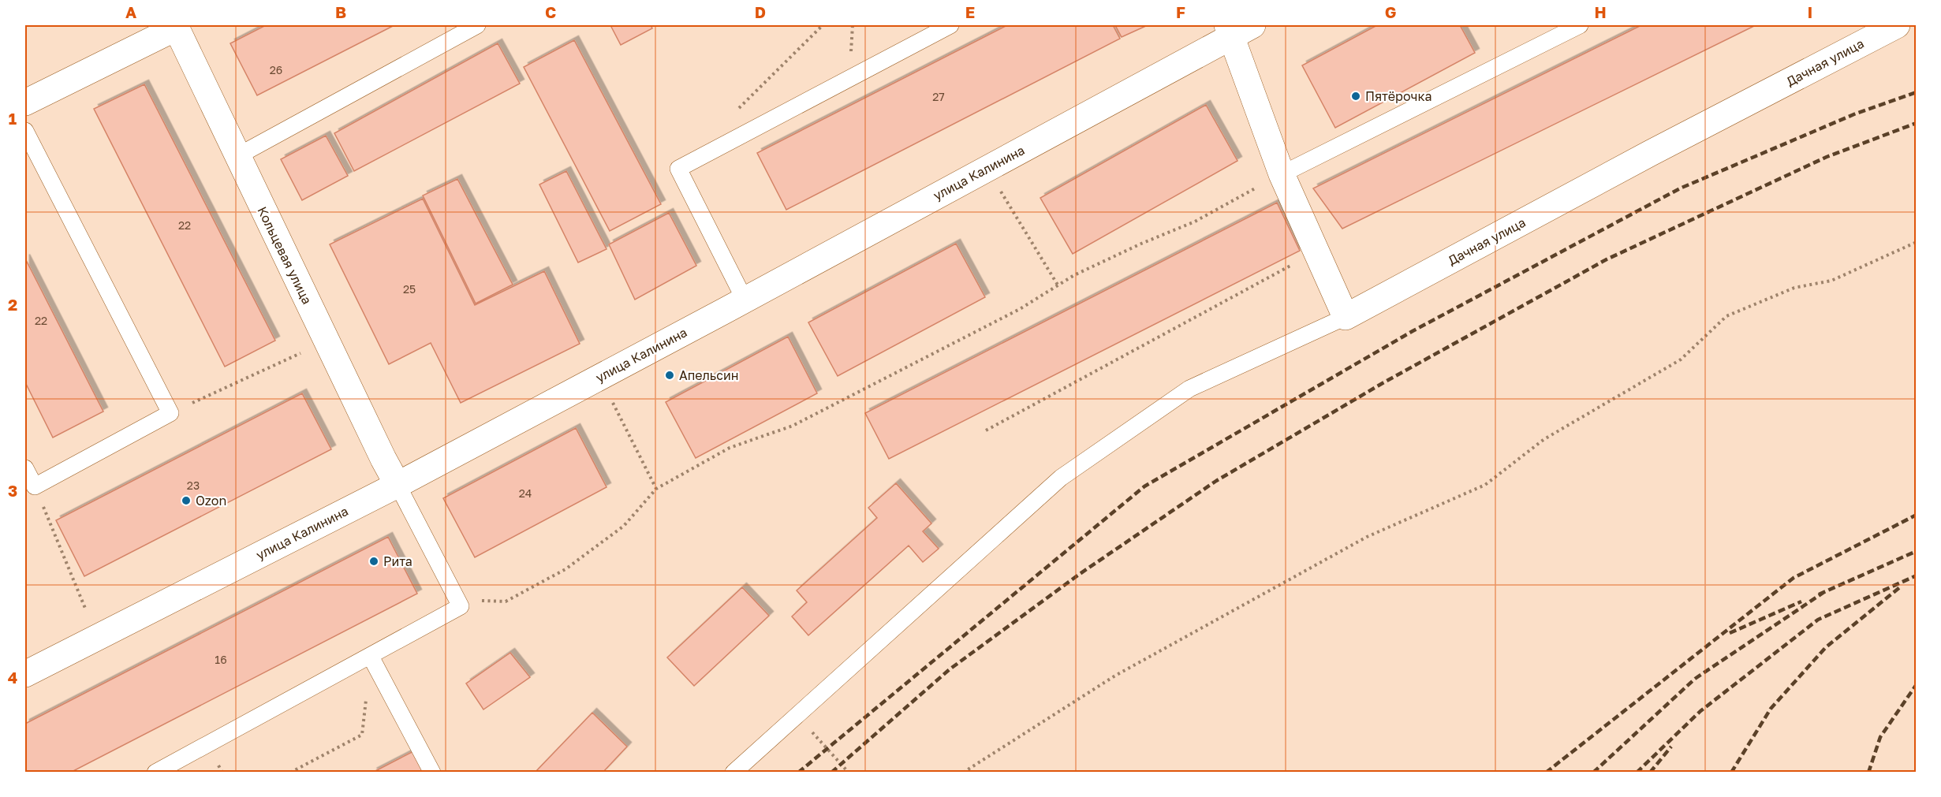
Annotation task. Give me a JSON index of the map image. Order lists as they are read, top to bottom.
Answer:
{
  "streets": {
    "street": ["Дачная улица", "улица Калинина", "Кольцевая улица"]
  },
  "crossings": [
    ["улица Калинина", "Кольцевая улица"]
  ],
  "places": [
    "Пятёрочка",
    "Апельсин",
    "Ozon",
    "Рита"
  ],
  "house_numbers": [
    "26",
    "27",
    "22",
    "25",
    "22",
    "23",
    "24",
    "16"
  ],
  "grid": {
    "columns": [
      "A",
      "B",
      "C",
      "D",
      "E",
      "F",
      "G",
      "H",
      "I"
    ],
    "rows": [
      "1",
      "2",
      "3",
      "4"
    ]
  }
}
